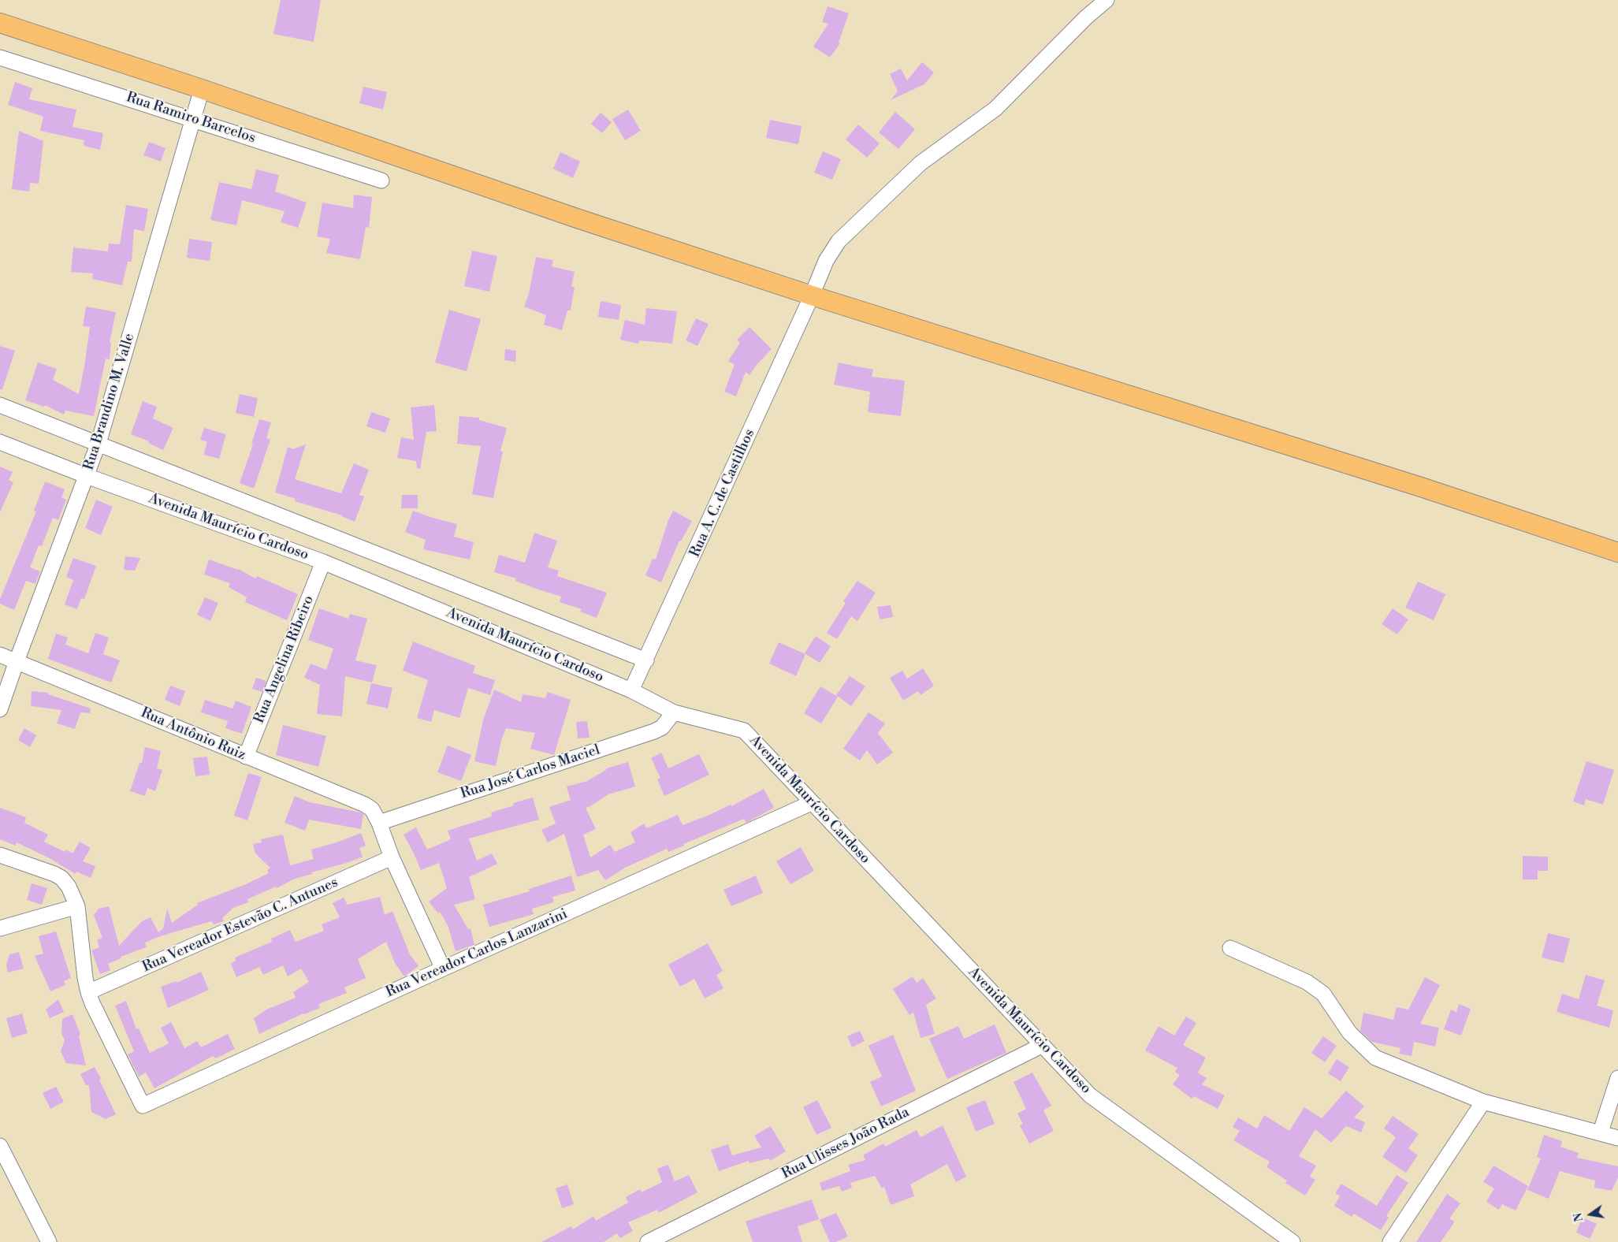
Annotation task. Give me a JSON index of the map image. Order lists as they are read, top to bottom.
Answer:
{
  "streets": {
    "street": [
      "Rua Ramiro Barcelos",
      "Rua Brandino M. Valle",
      "Rua A. C. de Castilhos",
      "Avenida Maurício Cardoso",
      "Rua Angelina Ribeiro",
      "Rua Antônio Ruiz",
      "Rua José Carlos Maciel",
      "Rua Vereador Estevão C. Antunes",
      "Rua Vereador Carlos Lanzarini",
      "Rua Ulisses João Rada"
    ]
  },
  "crossings": [
    ["Rua Ramiro Barcelos", "Rua Brandino M. Valle"],
    ["Rua Brandino M. Valle", "Avenida Maurício Cardoso"],
    ["Rua Brandino M. Valle", "Rua Antônio Ruiz"],
    ["Rua A. C. de Castilhos", "Avenida Maurício Cardoso"],
    ["Avenida Maurício Cardoso", "Rua Angelina Ribeiro"],
    ["Avenida Maurício Cardoso", "Rua José Carlos Maciel"],
    ["Avenida Maurício Cardoso", "Rua Vereador Carlos Lanzarini"],
    ["Avenida Maurício Cardoso", "Rua Ulisses João Rada"],
    ["Rua Angelina Ribeiro", "Rua Antônio Ruiz"],
    ["Rua Antônio Ruiz", "Rua José Carlos Maciel"],
    ["Rua Antônio Ruiz", "Rua Vereador Estevão C. Antunes"],
    ["Rua Antônio Ruiz", "Rua Vereador Carlos Lanzarini"],
    ["Rua Vereador Estevão C. Antunes", "Rua Vereador Carlos Lanzarini"]
  ],
  "north": "left"
}
